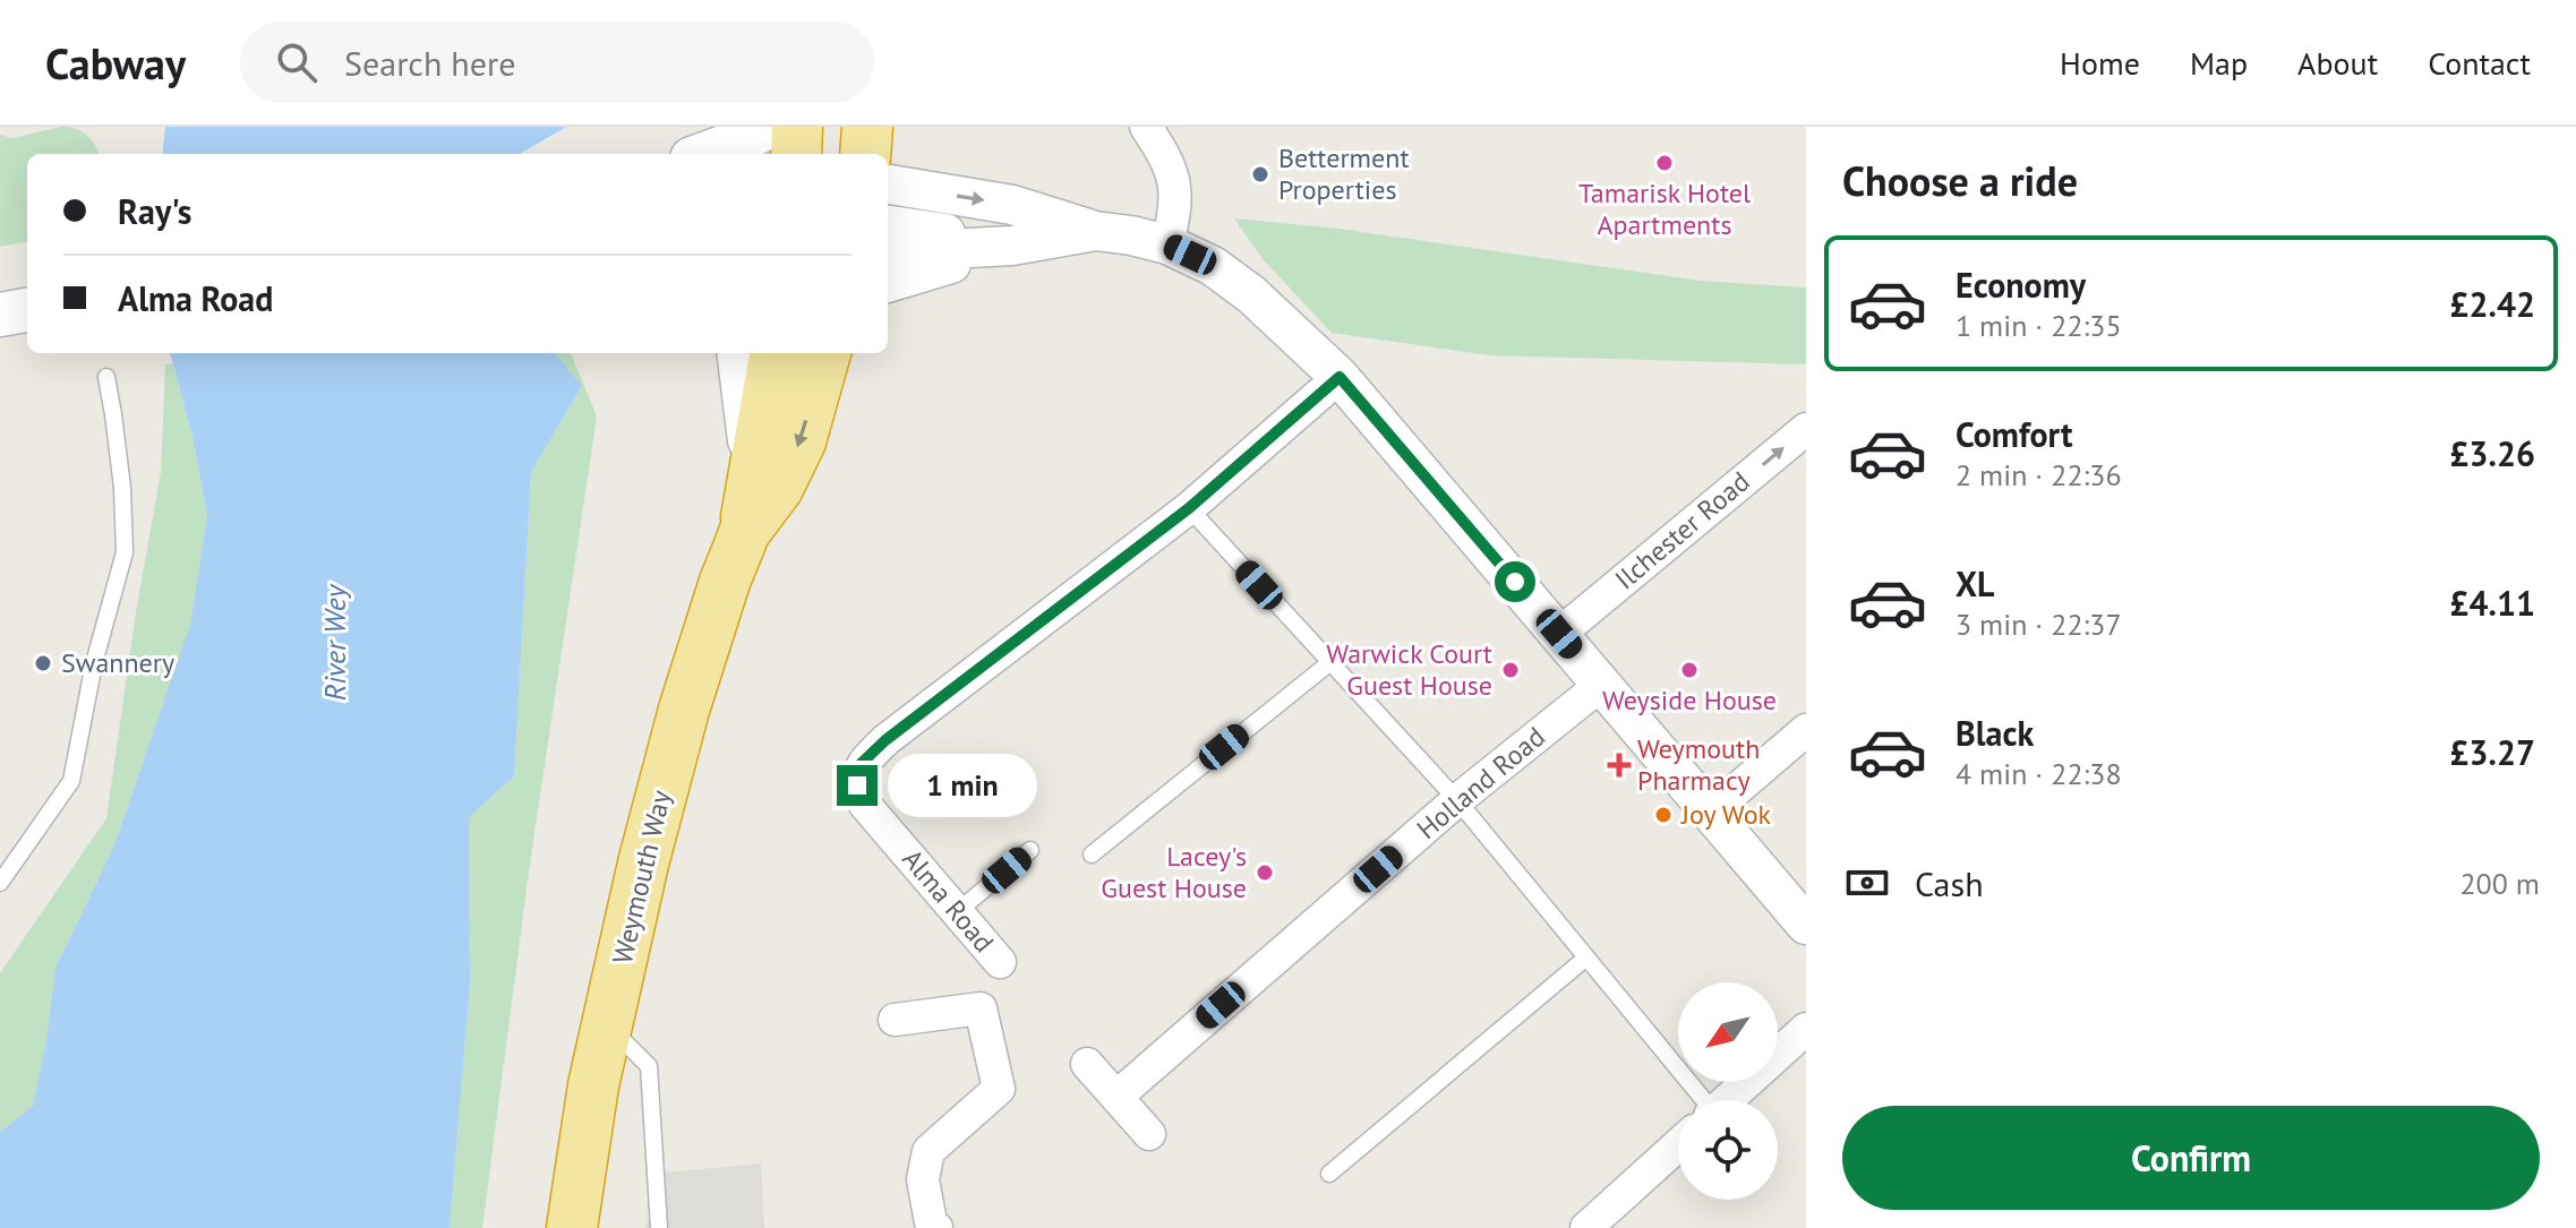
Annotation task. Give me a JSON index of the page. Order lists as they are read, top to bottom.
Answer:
{
  "streets": {
    "highway": ["Weymouth Way"],
    "street": ["Ilchester Road", "Holland Road", "Alma Road"]
  },
  "water": ["River Wey"],
  "places": {
    "other": [
      "Tamarisk Hotel Apartments",
      "Betterment Properties",
      "Swannery",
      "Warwick Court Guest House",
      "Weyside House",
      "Joy Wok",
      "Lacey's Guest House"
    ],
    "health": ["Weymouth Pharmacy"]
  },
  "north": "bottom left",
  "page": {
    "header": "Cabway",
    "search": "Search here",
    "nav": [
      "Home",
      "Map",
      "About",
      "Contact"
    ],
    "heading": "Choose a ride",
    "banner": ["Ray's", "Alma Road"],
    "list": [
      {
        "name": "Economy",
        "note": "1 min · 22:35",
        "value": "£2.42"
      },
      {
        "name": "Comfort",
        "note": "2 min · 22:36",
        "value": "£3.26"
      },
      {
        "name": "XL",
        "note": "3 min · 22:37",
        "value": "£4.11"
      },
      {
        "name": "Black",
        "note": "4 min · 22:38",
        "value": "£3.27"
      }
    ],
    "bubble": "1 min",
    "pay": ["Cash", "200 m"],
    "buttons": "Confirm"
  }
}
